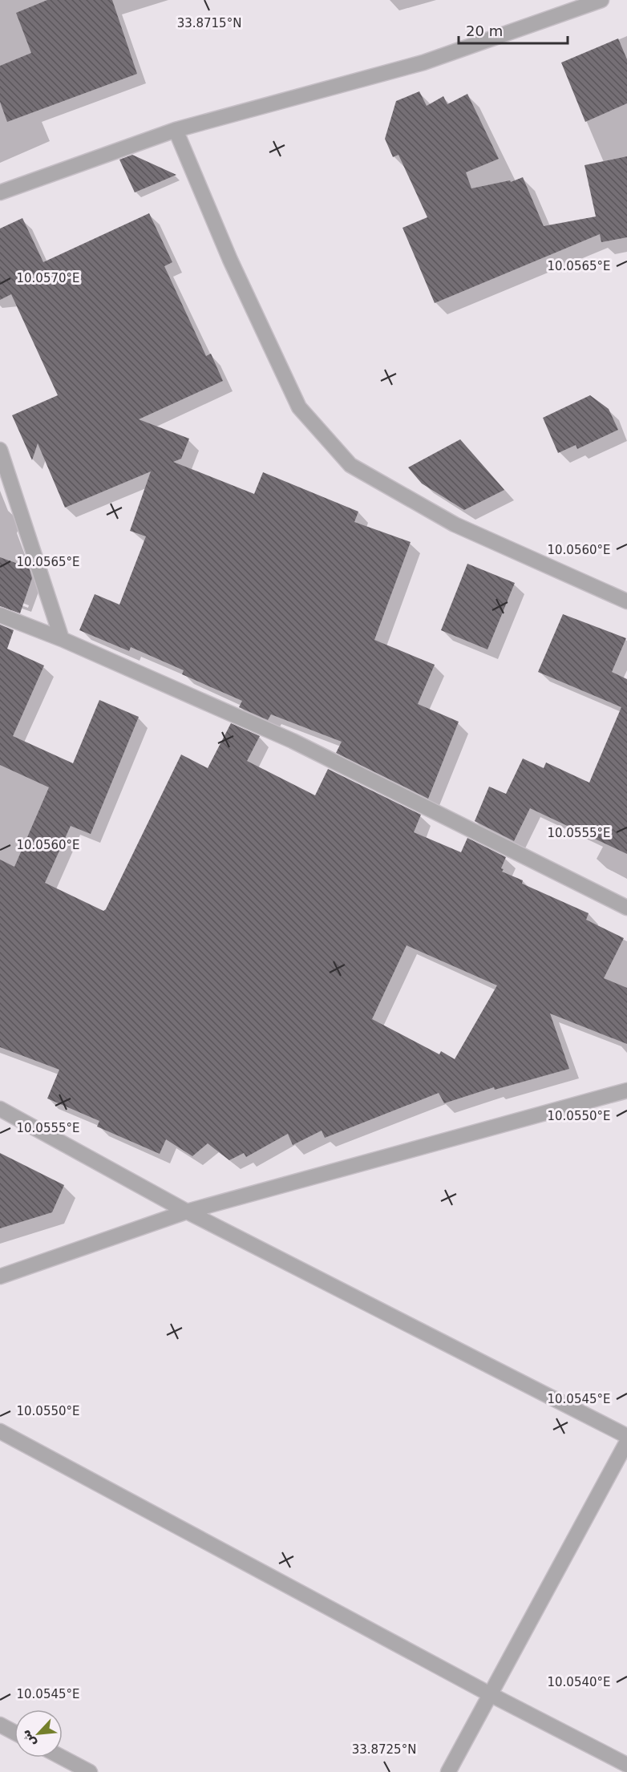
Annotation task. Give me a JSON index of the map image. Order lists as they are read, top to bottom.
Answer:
{
  "scale_bar": "20 m",
  "north": "bottom left",
  "coordinates": [
    "33.8715°N",
    "10.0565°E",
    "10.0570°E",
    "10.0560°E",
    "10.0555°E",
    "10.0550°E",
    "10.0545°E",
    "10.0540°E",
    "33.8725°N"
  ]
}
